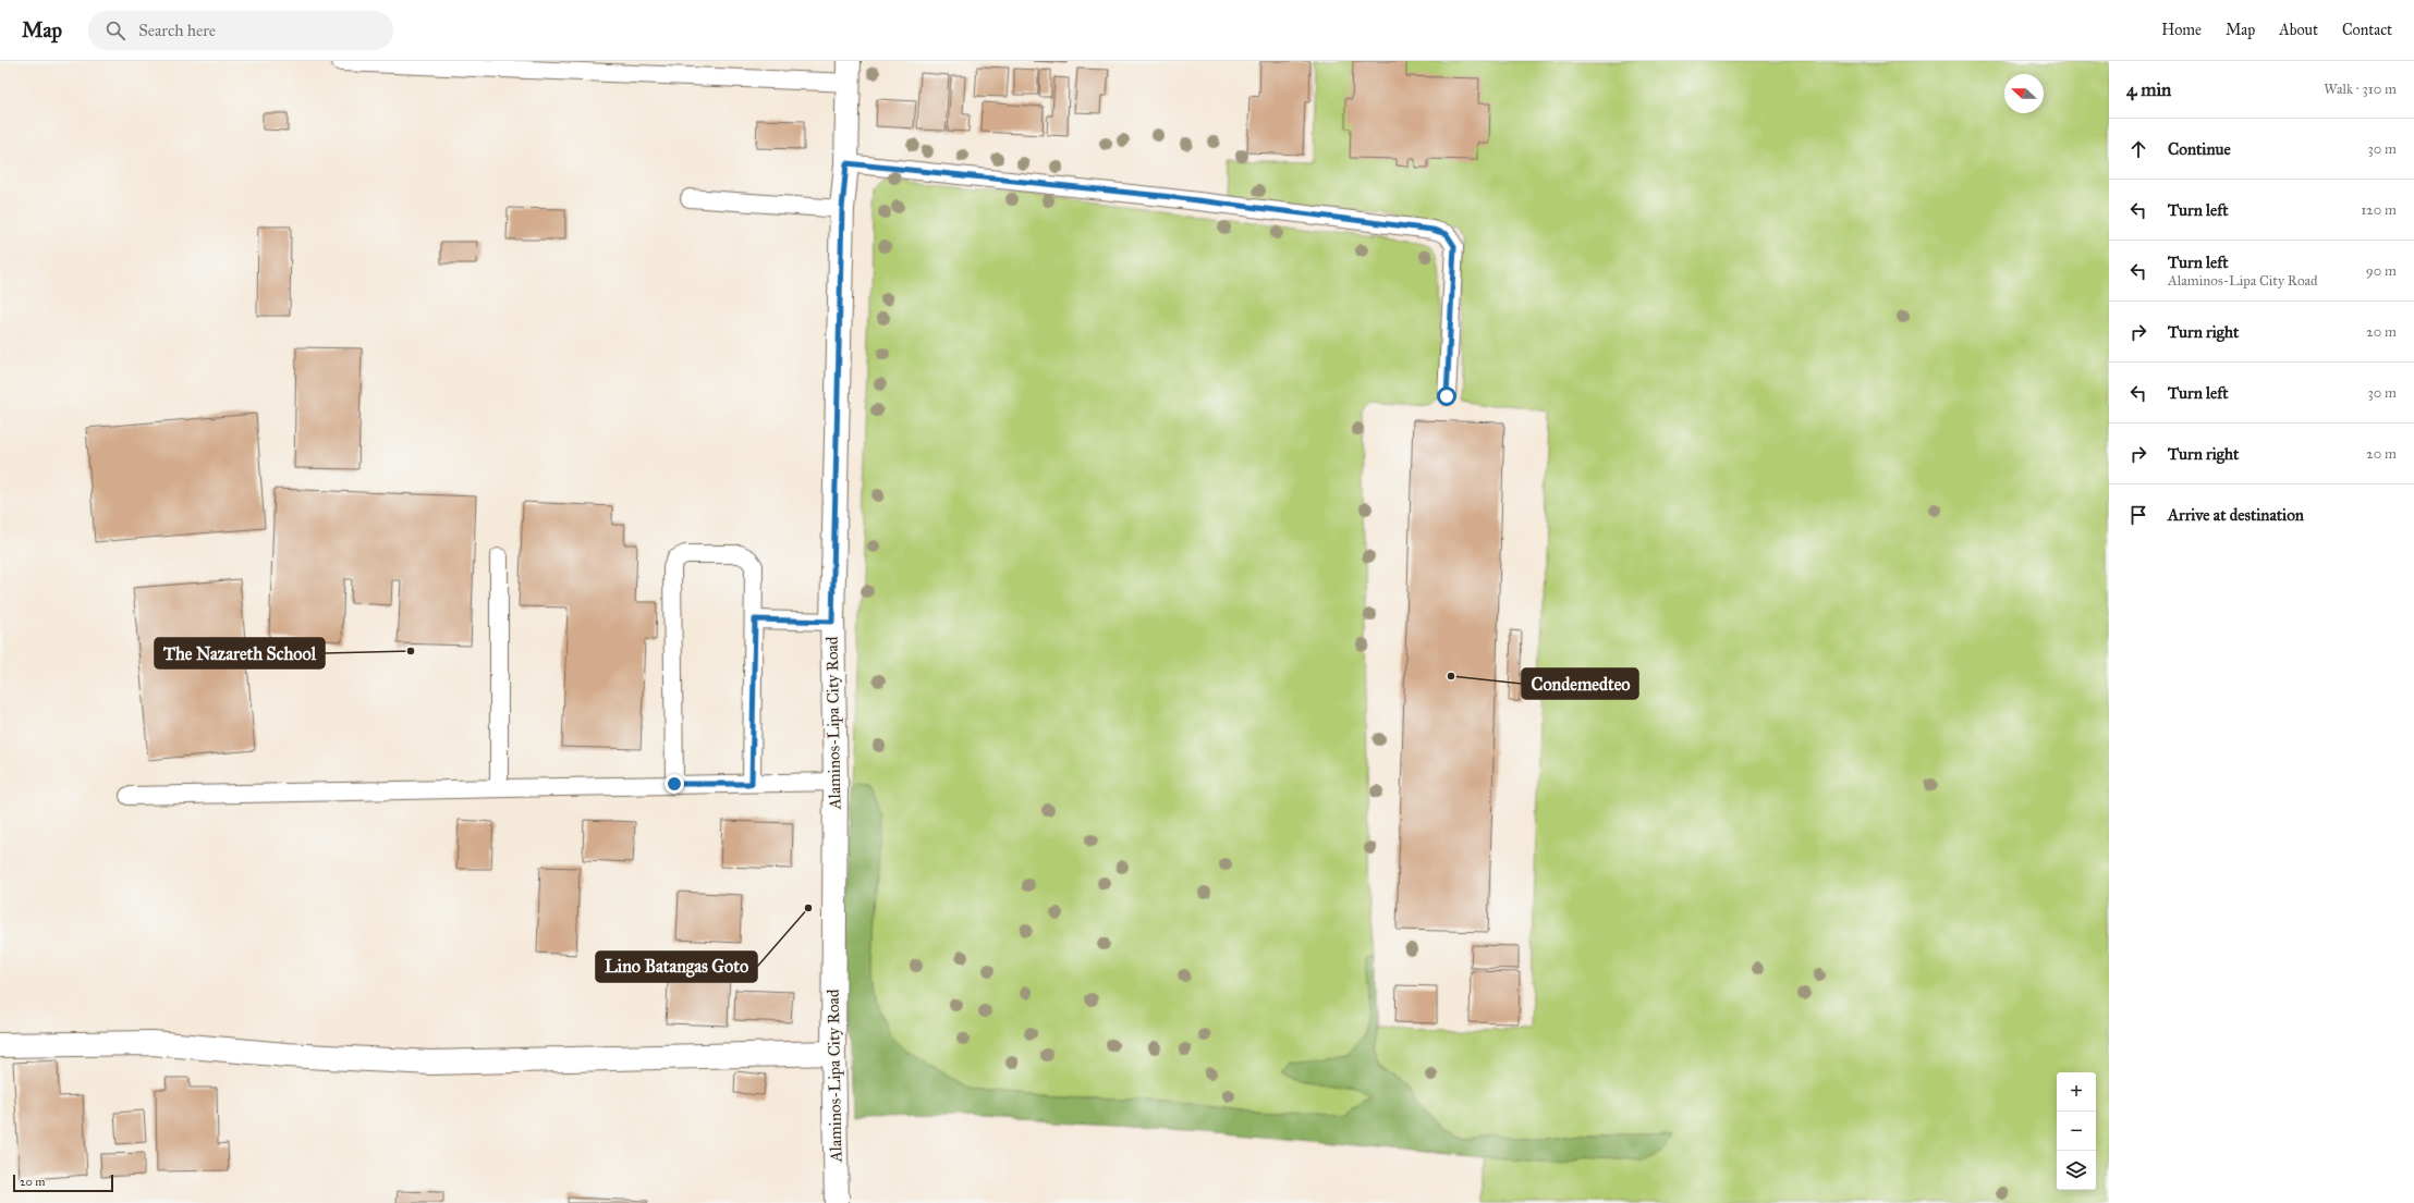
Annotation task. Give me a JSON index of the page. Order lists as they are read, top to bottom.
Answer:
{
  "streets": {
    "main road": ["Alaminos-Lipa City Road"]
  },
  "places": ["The Nazareth School", "Condemedteo", "Lino Batangas Goto"],
  "scale_bar": "20 m",
  "north": "left",
  "page": {
    "header": "Map",
    "search": "Search here",
    "nav": [
      "Home",
      "Map",
      "About",
      "Contact"
    ],
    "heading": ["4 min", "Walk · 310 m"],
    "list": [
      ["Continue", "30 m"],
      ["Turn left", "120 m"],
      ["Turn left", "Alaminos-Lipa City Road", "90 m"],
      ["Turn right", "20 m"],
      ["Turn left", "30 m"],
      ["Turn right", "20 m"],
      "Arrive at destination"
    ],
    "map_buttons": ["+", "−"],
    "scale": "20 m"
  }
}
